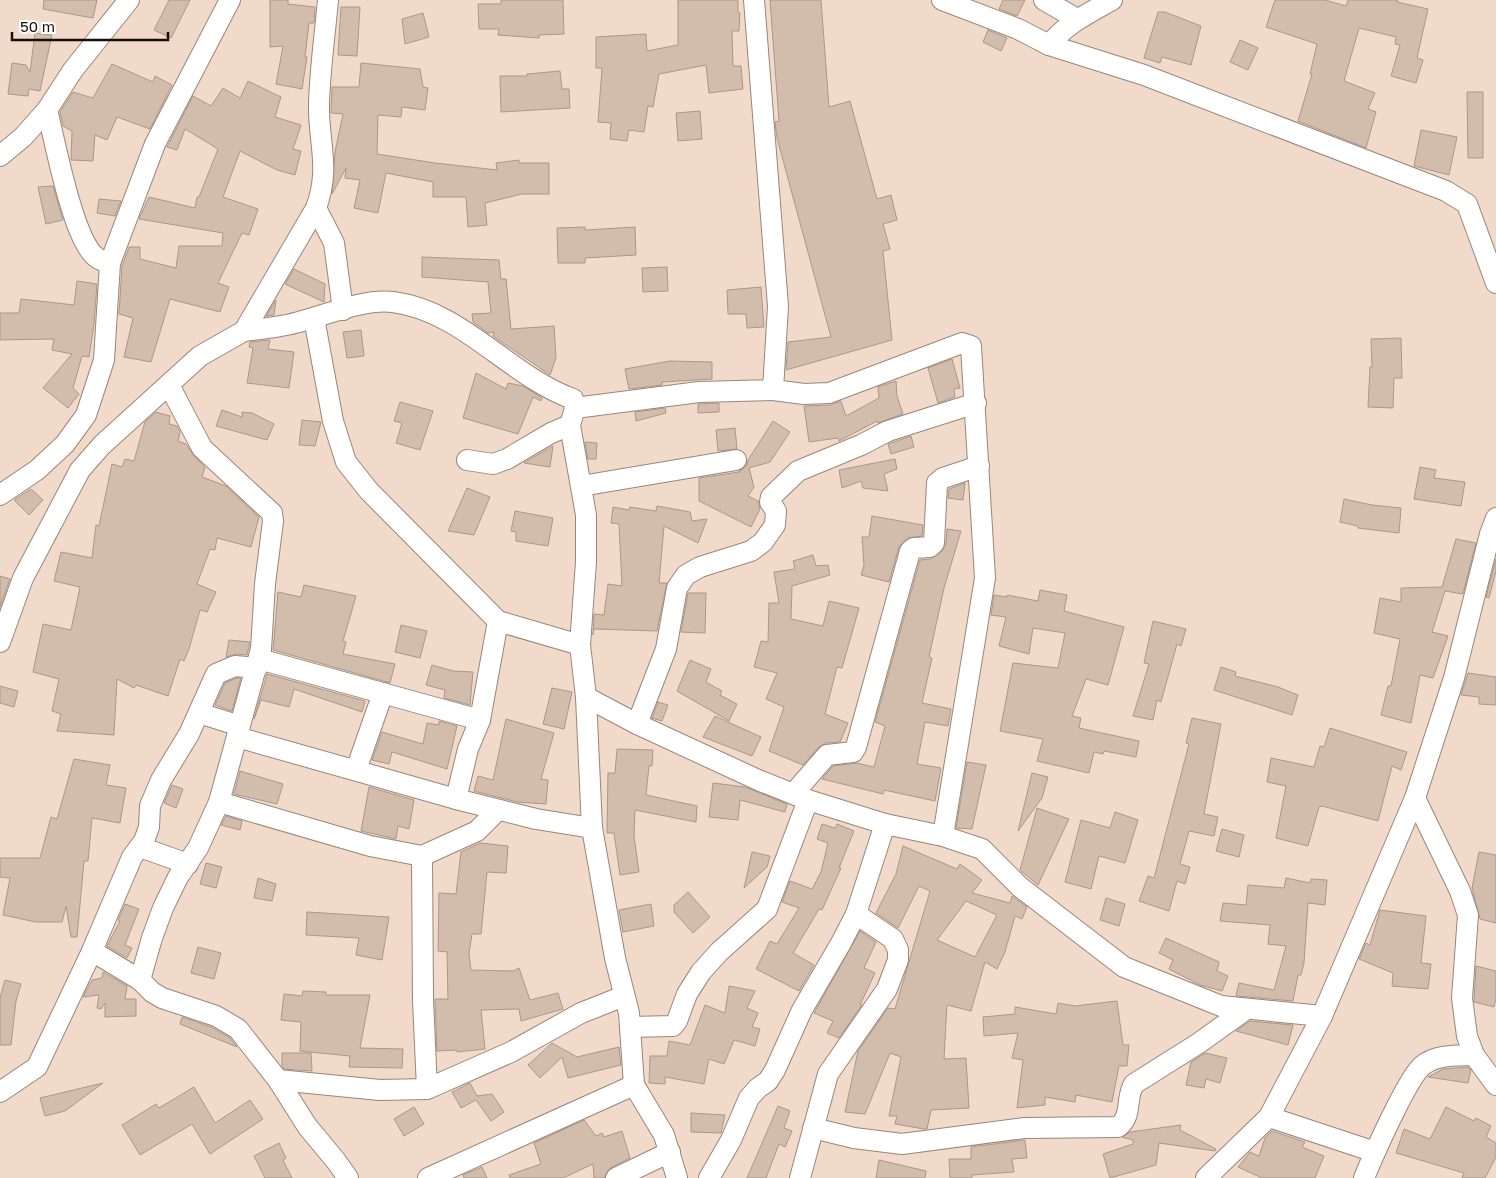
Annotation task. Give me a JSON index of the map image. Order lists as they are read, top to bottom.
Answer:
{
  "scale_bar": "50 m"
}
